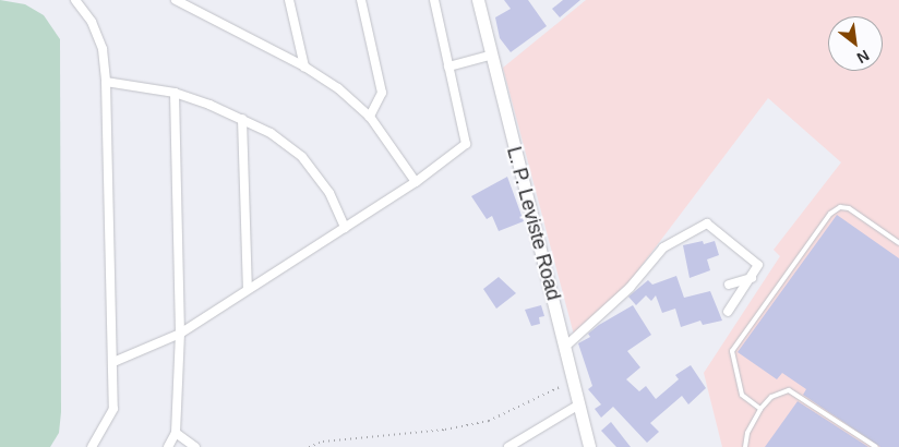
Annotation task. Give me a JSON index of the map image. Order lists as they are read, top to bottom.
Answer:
{
  "streets": {
    "main road": ["L. P. Leviste Road"]
  },
  "north": "bottom right"
}
